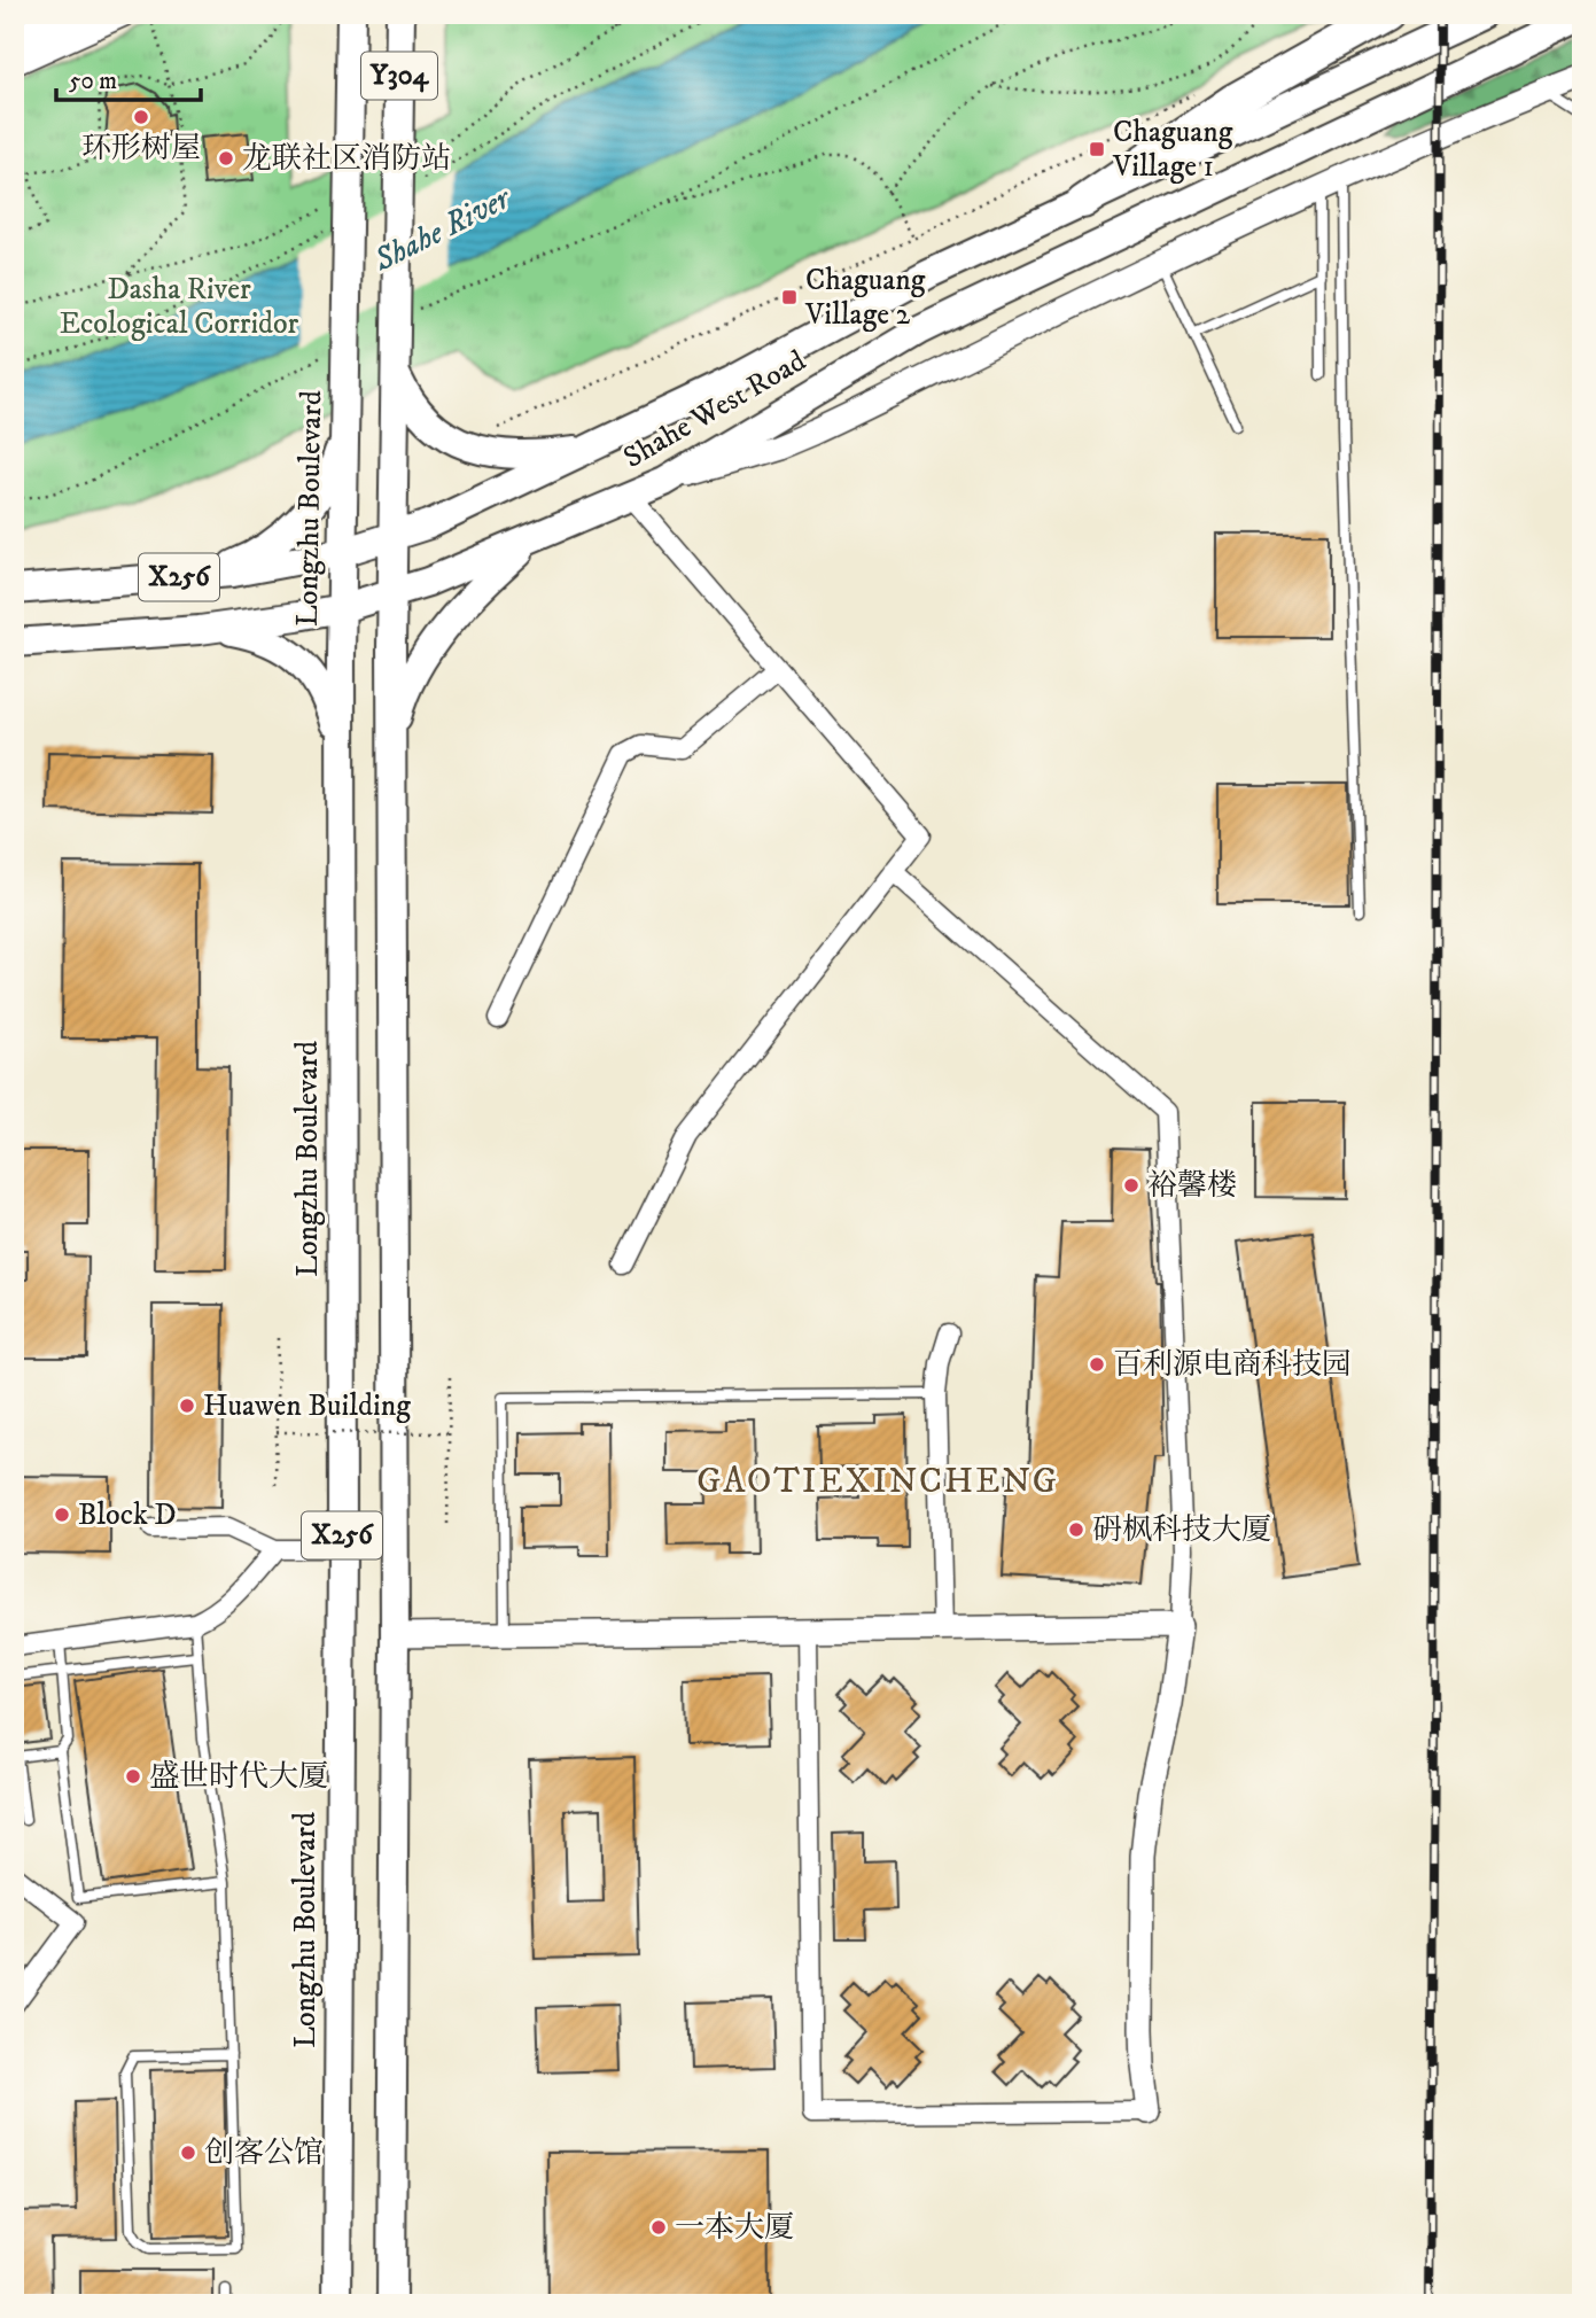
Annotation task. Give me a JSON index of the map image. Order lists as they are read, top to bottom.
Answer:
{
  "streets": {
    "main road": [
      "Y304",
      "Shahe West Road",
      "Longzhu Boulevard",
      "X256"
    ]
  },
  "crossings": [
    ["Shahe West Road", "Longzhu Boulevard"],
    ["Shahe West Road", "X256"],
    ["Longzhu Boulevard", "X256"]
  ],
  "districts": ["GAOTIEXINCHENG"],
  "water": ["Shahe River"],
  "parks": ["Dasha River Ecological Corridor"],
  "places": {
    "other": [
      "环形树屋",
      "龙联社区消防站",
      "裕馨楼",
      "百利源电商科技园",
      "Huawen Building",
      "Block D",
      "砃枫科技大厦",
      "盛世时代大厦",
      "创客公馆",
      "一本大厦"
    ],
    "transit": ["Chaguang Village 1", "Chaguang Village 2"]
  },
  "scale_bar": "50 m"
}
